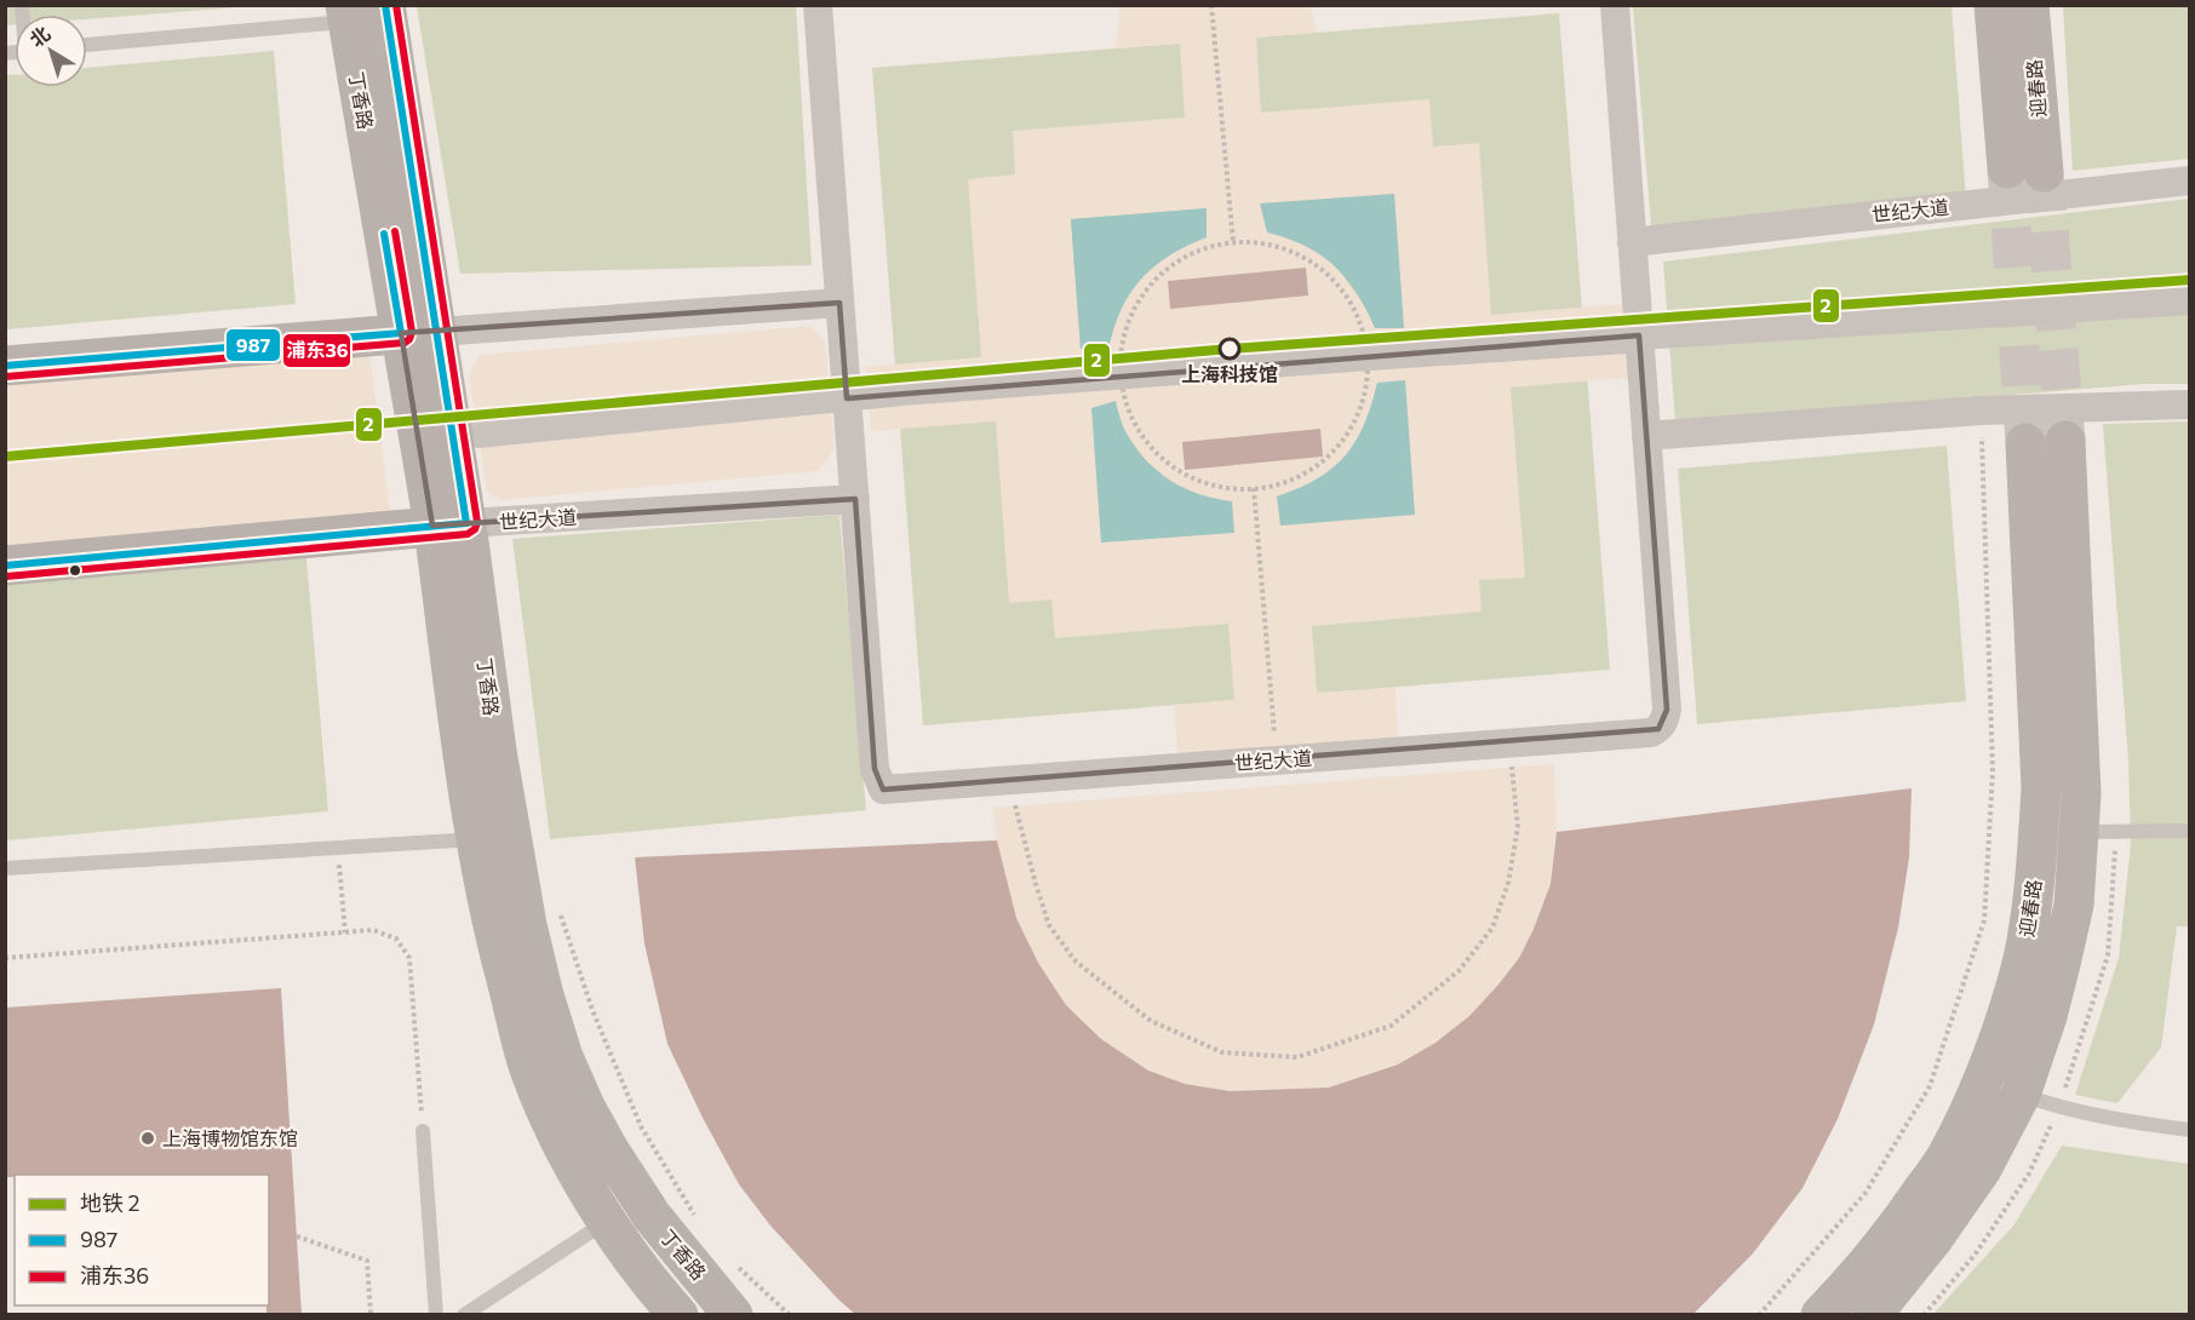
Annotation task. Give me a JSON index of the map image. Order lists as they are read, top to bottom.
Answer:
{
  "streets": {
    "street": ["迎春路", "丁香路", "世纪大道"]
  },
  "crossings": [
    ["丁香路", "世纪大道"]
  ],
  "places": ["上海科技馆", "上海博物馆东馆"],
  "lines": ["transit line 987", "transit line 浦东36", "metro line 2"],
  "legend": ["地铁 2", "987", "浦东36"],
  "north": "top left"
}
